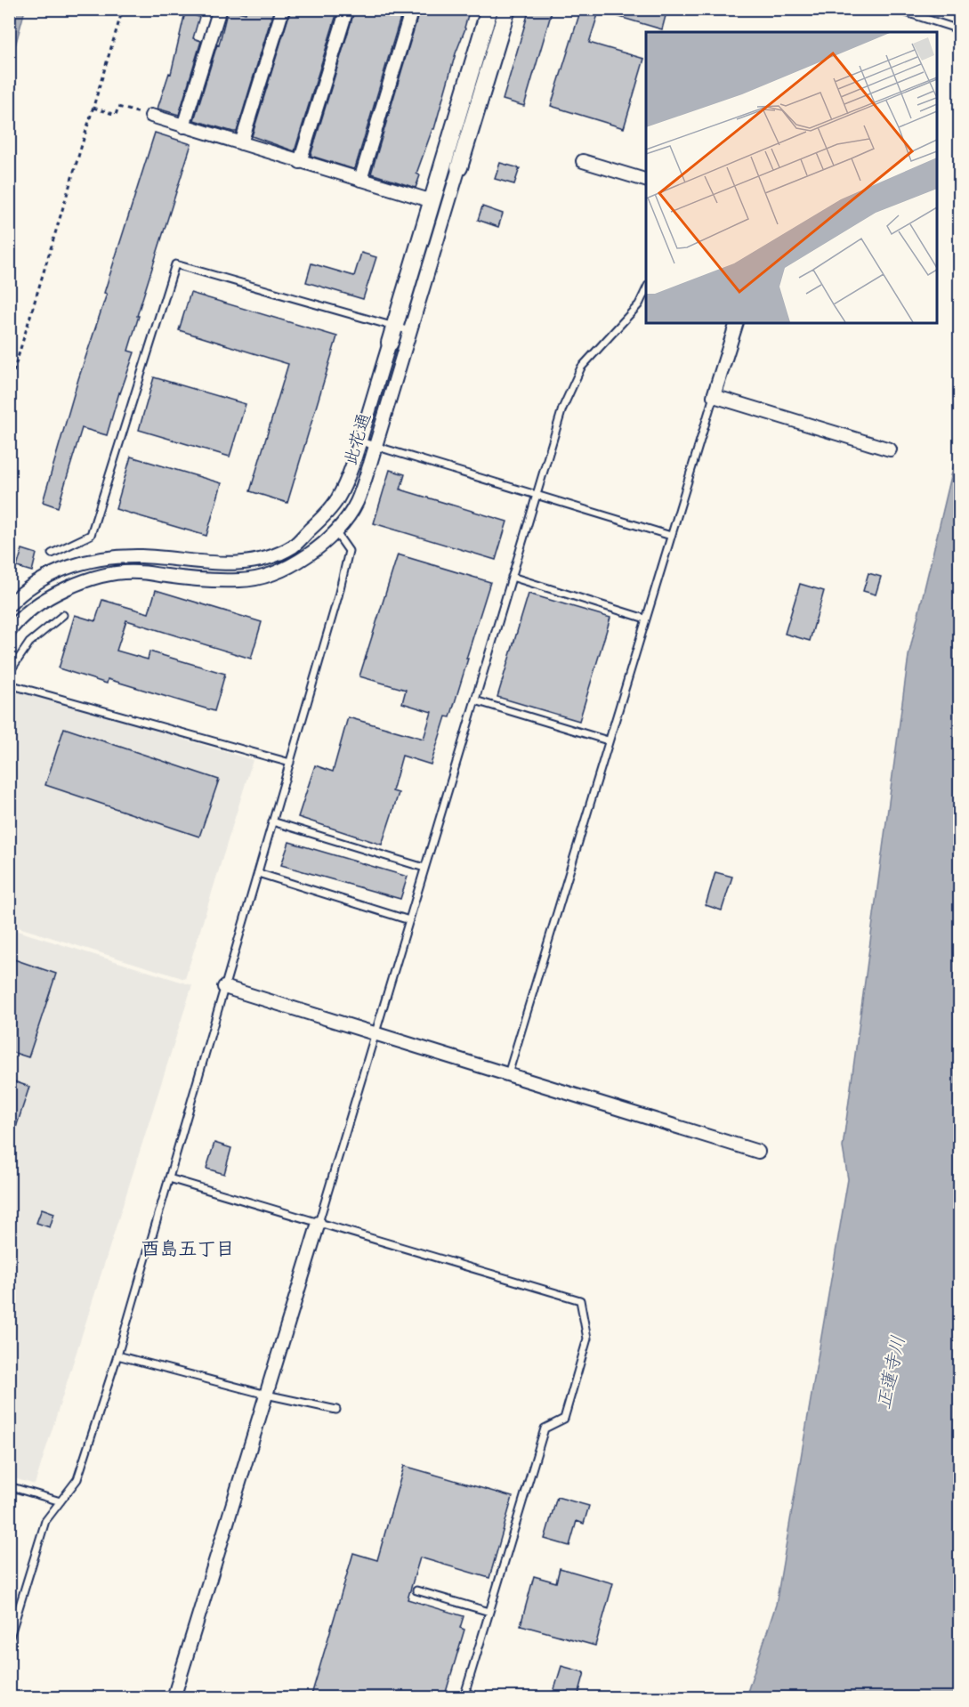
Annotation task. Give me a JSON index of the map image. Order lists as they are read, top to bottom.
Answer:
{
  "streets": {
    "street": ["此花通"]
  },
  "districts": ["酉島五丁目"],
  "water": ["正蓮寺川"]
}
